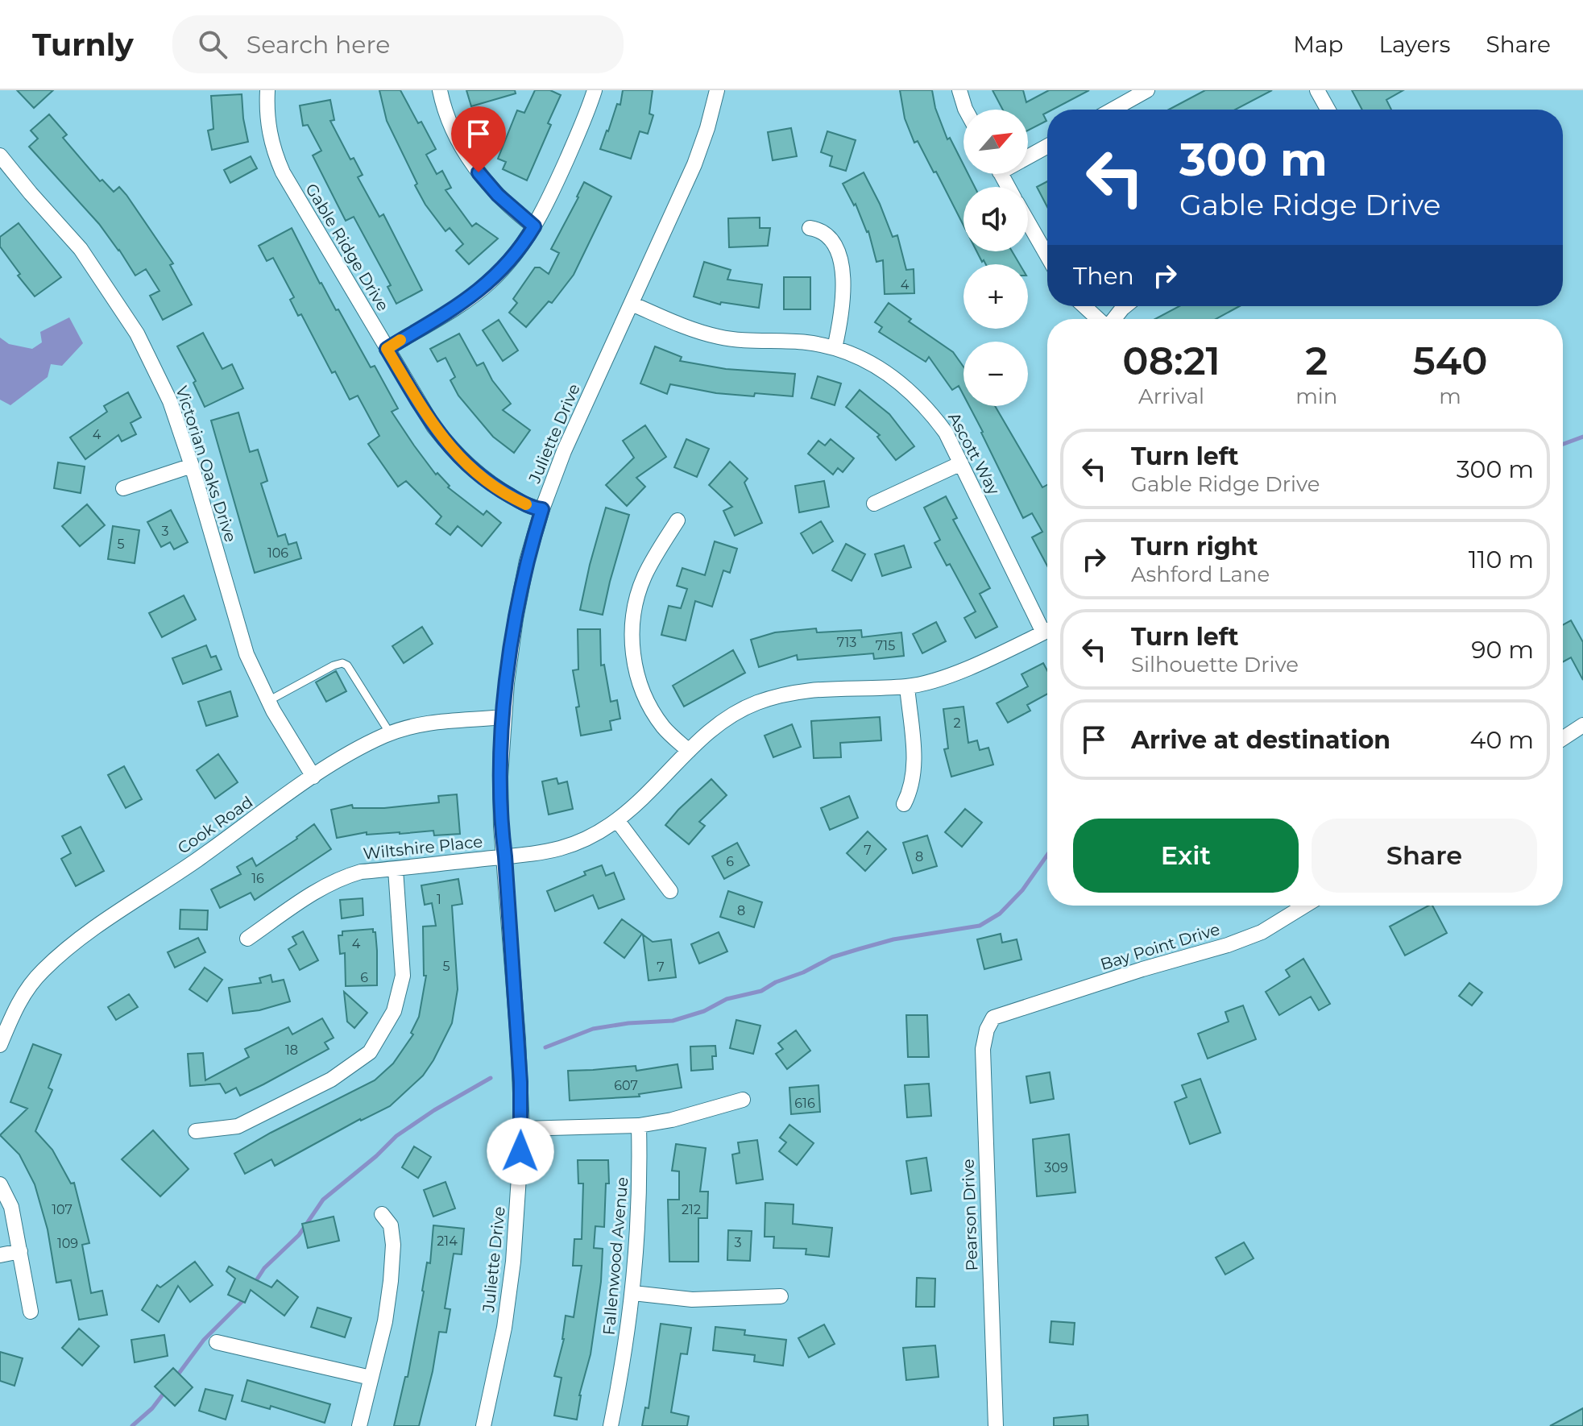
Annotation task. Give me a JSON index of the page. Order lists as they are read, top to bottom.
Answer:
{
  "streets": {
    "street": [
      "Gable Ridge Drive",
      "Juliette Drive",
      "Ascott Way",
      "Victorian Oaks Drive",
      "Cook Road",
      "Wiltshire Place",
      "Bay Point Drive",
      "Pearson Drive",
      "Fallenwood Avenue"
    ]
  },
  "crossings": [
    ["Gable Ridge Drive", "Juliette Drive"],
    ["Juliette Drive", "Ascott Way"],
    ["Juliette Drive", "Cook Road"],
    ["Juliette Drive", "Wiltshire Place"],
    ["Victorian Oaks Drive", "Cook Road"],
    ["Bay Point Drive", "Pearson Drive"]
  ],
  "house_numbers": [
    "4",
    "4",
    "3",
    "5",
    "106",
    "713",
    "715",
    "2",
    "7",
    "8",
    "6",
    "16",
    "1",
    "8",
    "4",
    "5",
    "7",
    "6",
    "18",
    "607",
    "616",
    "309",
    "107",
    "212",
    "214",
    "3",
    "109"
  ],
  "north": "top right",
  "page": {
    "header": "Turnly",
    "search": "Search here",
    "nav": ["Map", "Layers", "Share"],
    "map_buttons": ["+", "−"],
    "turn": ["300 m", "Gable Ridge Drive"],
    "then": "Then",
    "eta": [
      "08:21",
      "Arrival",
      "2",
      "min",
      "540",
      "m"
    ],
    "list": [
      {
        "name": "Turn left",
        "note": "Gable Ridge Drive",
        "value": "300 m"
      },
      {
        "name": "Turn right",
        "note": "Ashford Lane",
        "value": "110 m"
      },
      {
        "name": "Turn left",
        "note": "Silhouette Drive",
        "value": "90 m"
      },
      {
        "name": "Arrive at destination",
        "value": "40 m"
      }
    ],
    "buttons": ["Exit", "Share"]
  }
}
